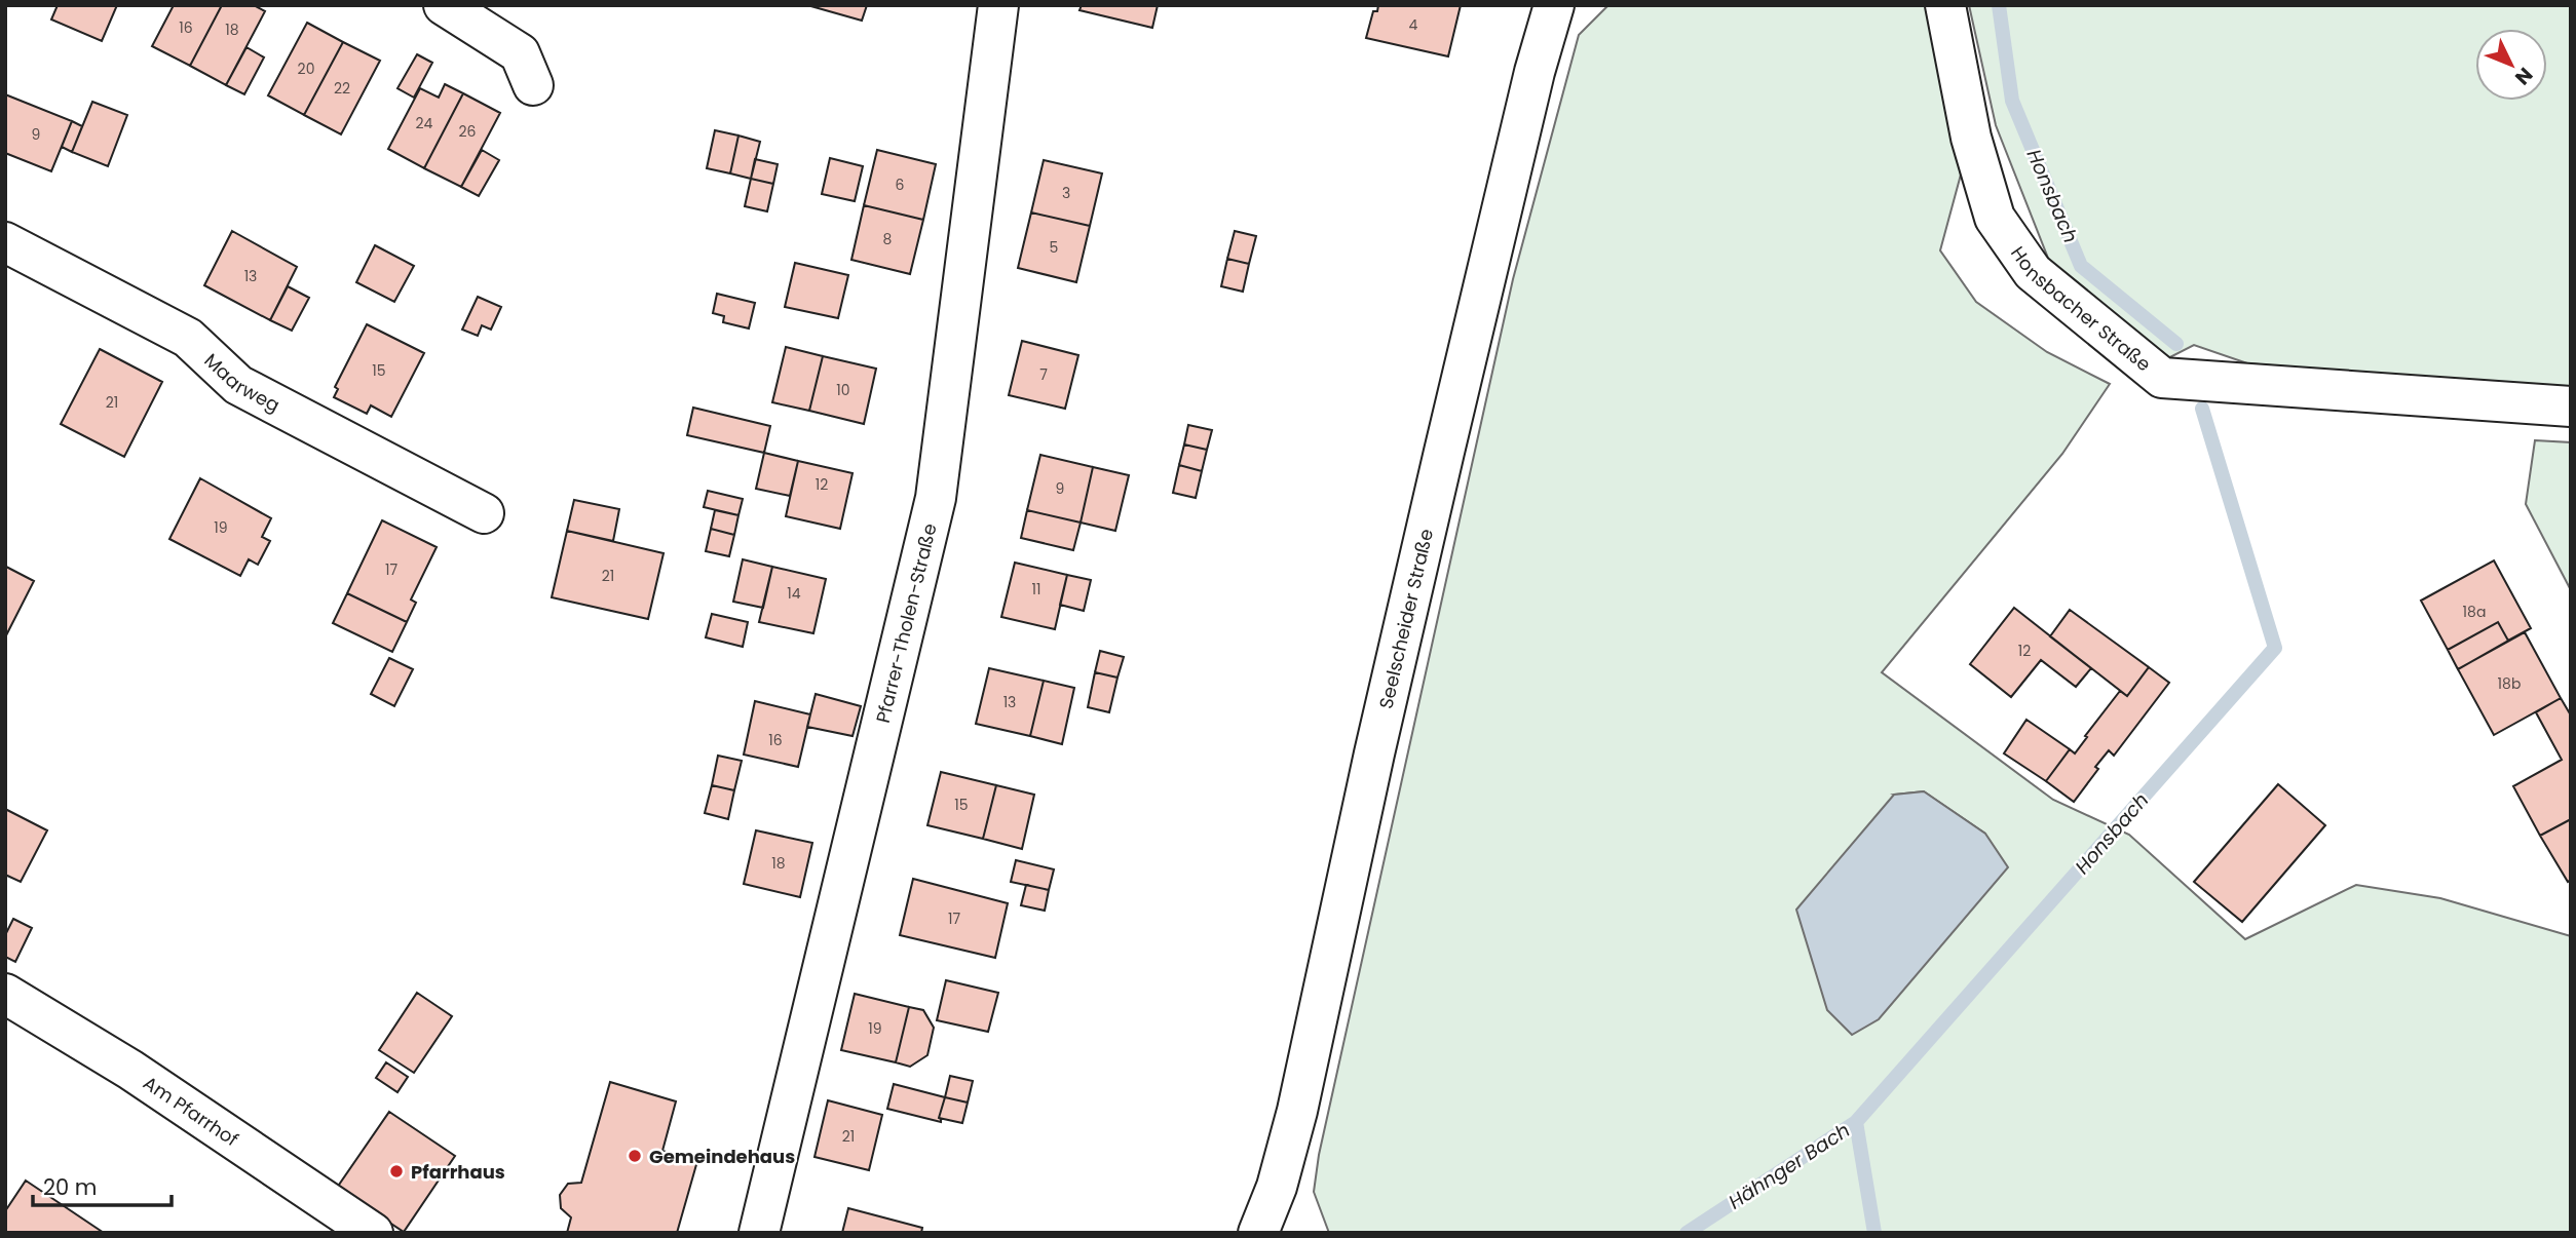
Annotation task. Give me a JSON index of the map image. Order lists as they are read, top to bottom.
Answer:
{
  "streets": {
    "street": [
      "Honsbacher Straße",
      "Maarweg",
      "Seelscheider Straße",
      "Pfarrer-Tholen-Straße",
      "Am Pfarrhof"
    ]
  },
  "water": ["Honsbach", "Hähnger Bach"],
  "places": ["Gemeindehaus", "Pfarrhaus"],
  "house_numbers": [
    "4",
    "16",
    "18",
    "20",
    "22",
    "24",
    "26",
    "9",
    "6",
    "3",
    "8",
    "5",
    "13",
    "15",
    "7",
    "10",
    "21",
    "12",
    "9",
    "19",
    "17",
    "21",
    "11",
    "14",
    "18a",
    "12",
    "18b",
    "13",
    "16",
    "15",
    "18",
    "17",
    "19",
    "21"
  ],
  "scale_bar": "20 m",
  "north": "bottom right"
}
